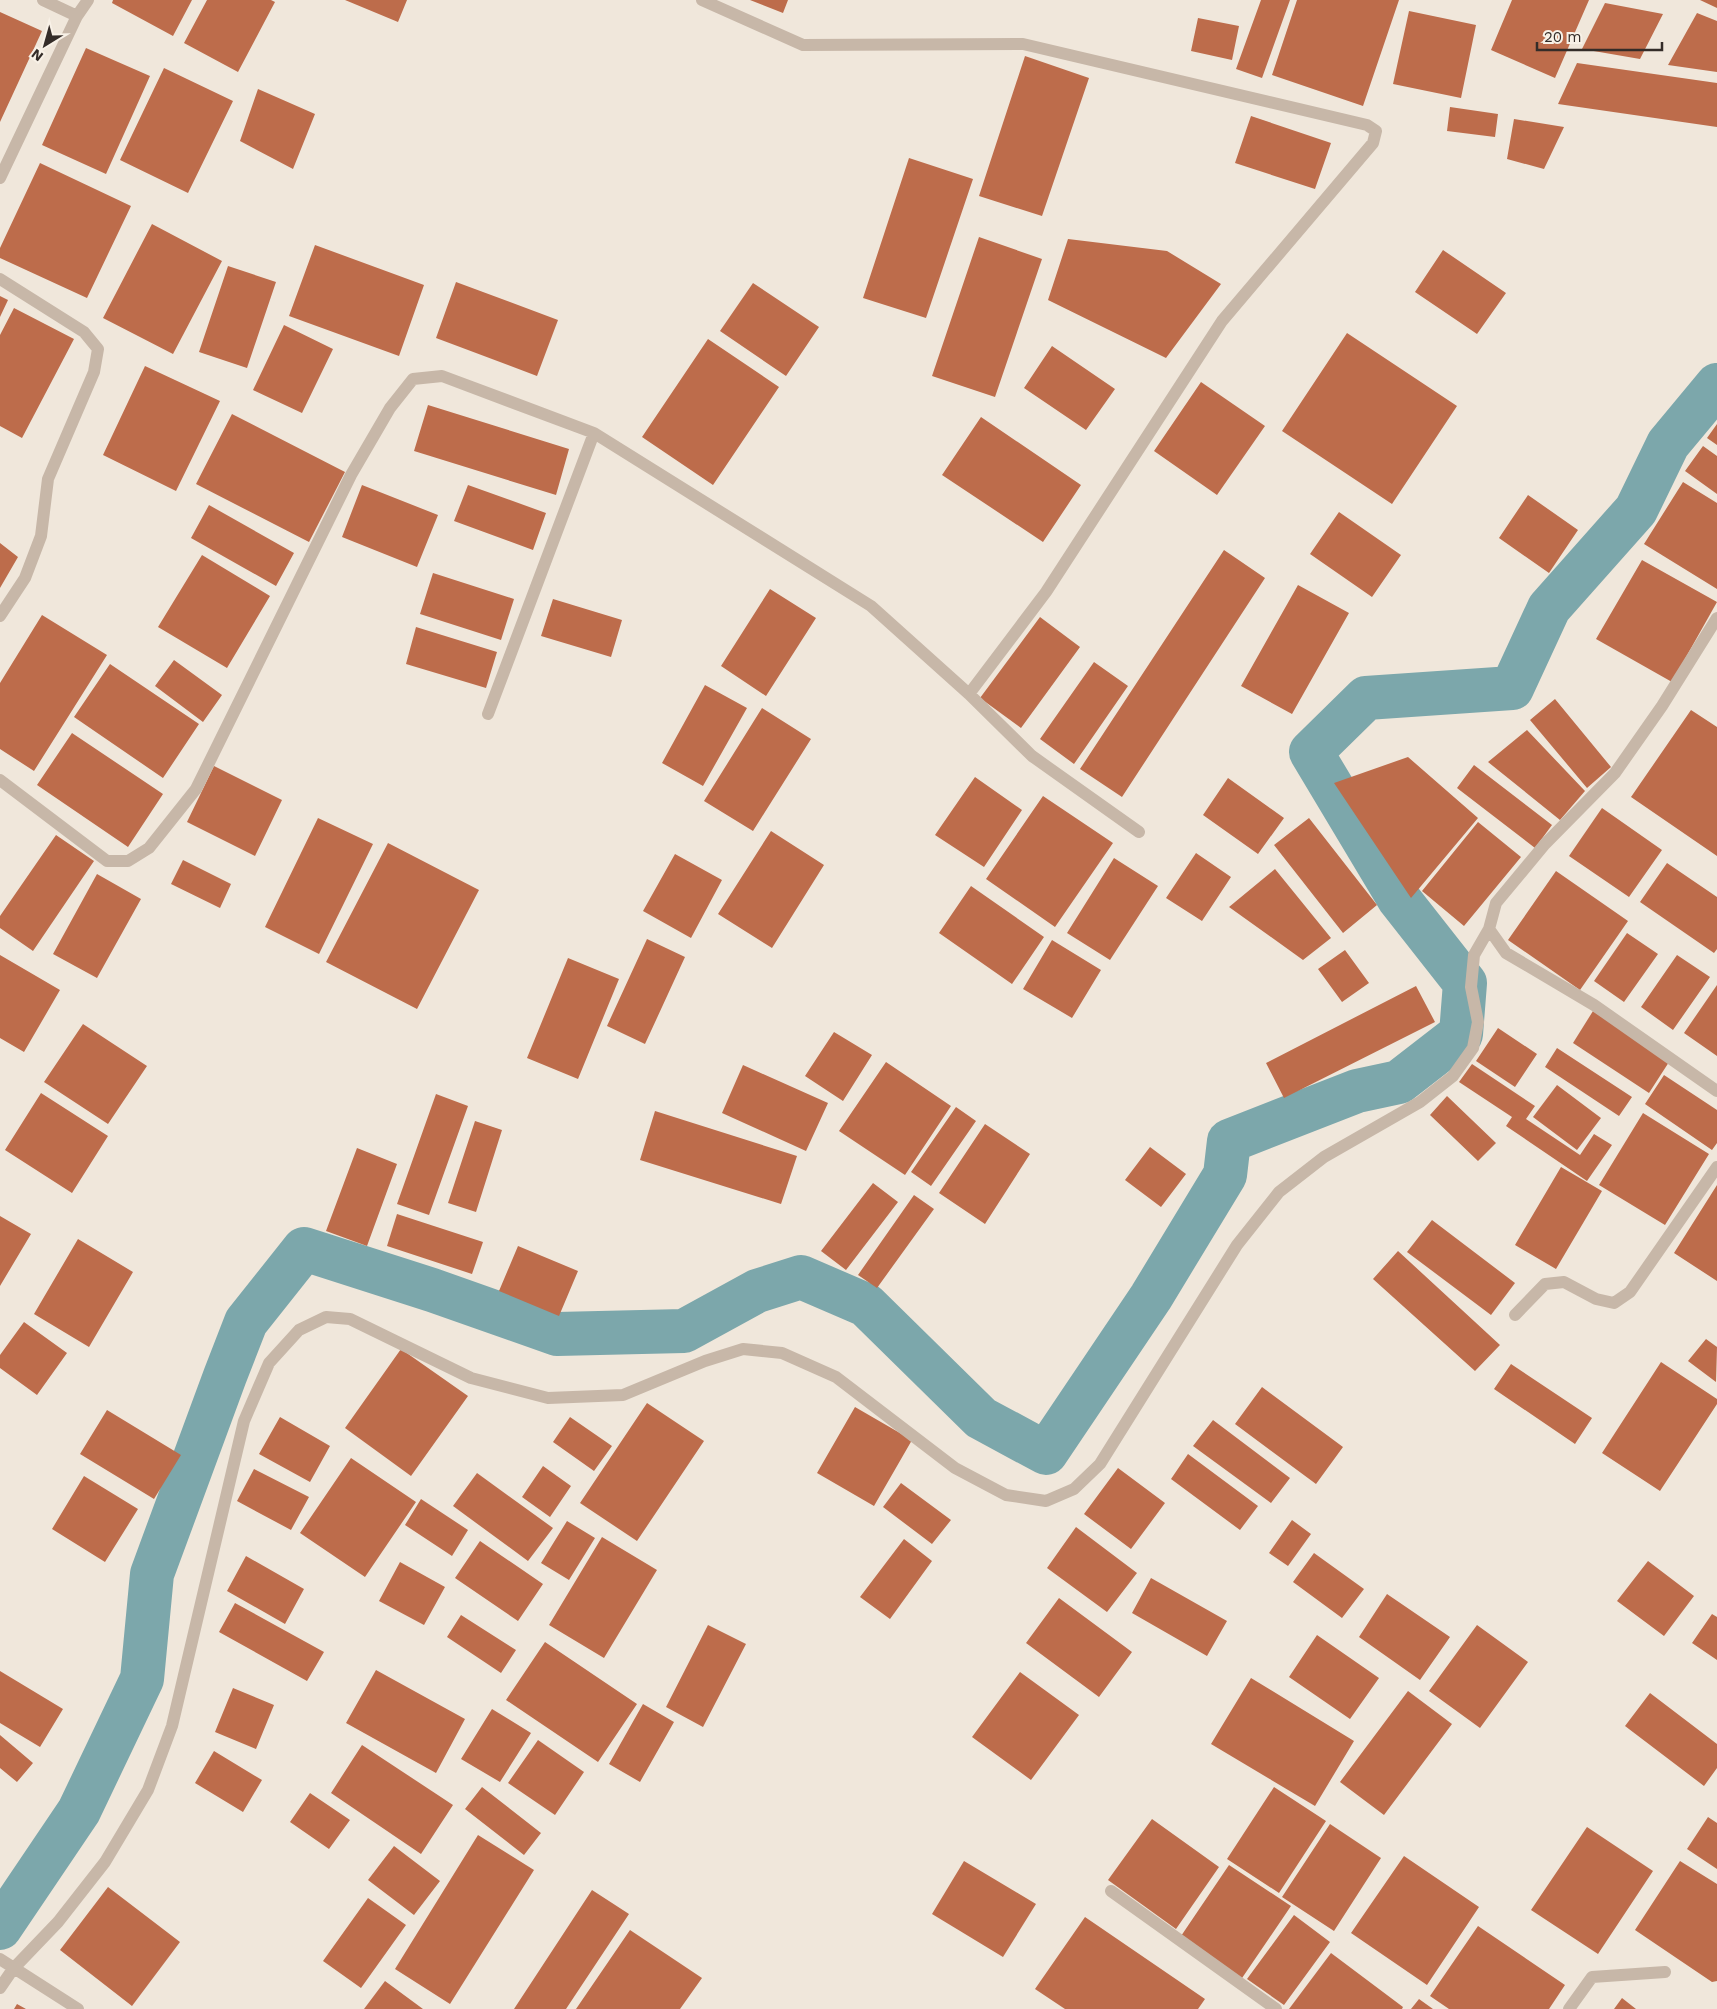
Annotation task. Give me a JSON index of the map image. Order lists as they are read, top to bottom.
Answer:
{
  "scale_bar": "20 m",
  "north": "bottom left"
}
